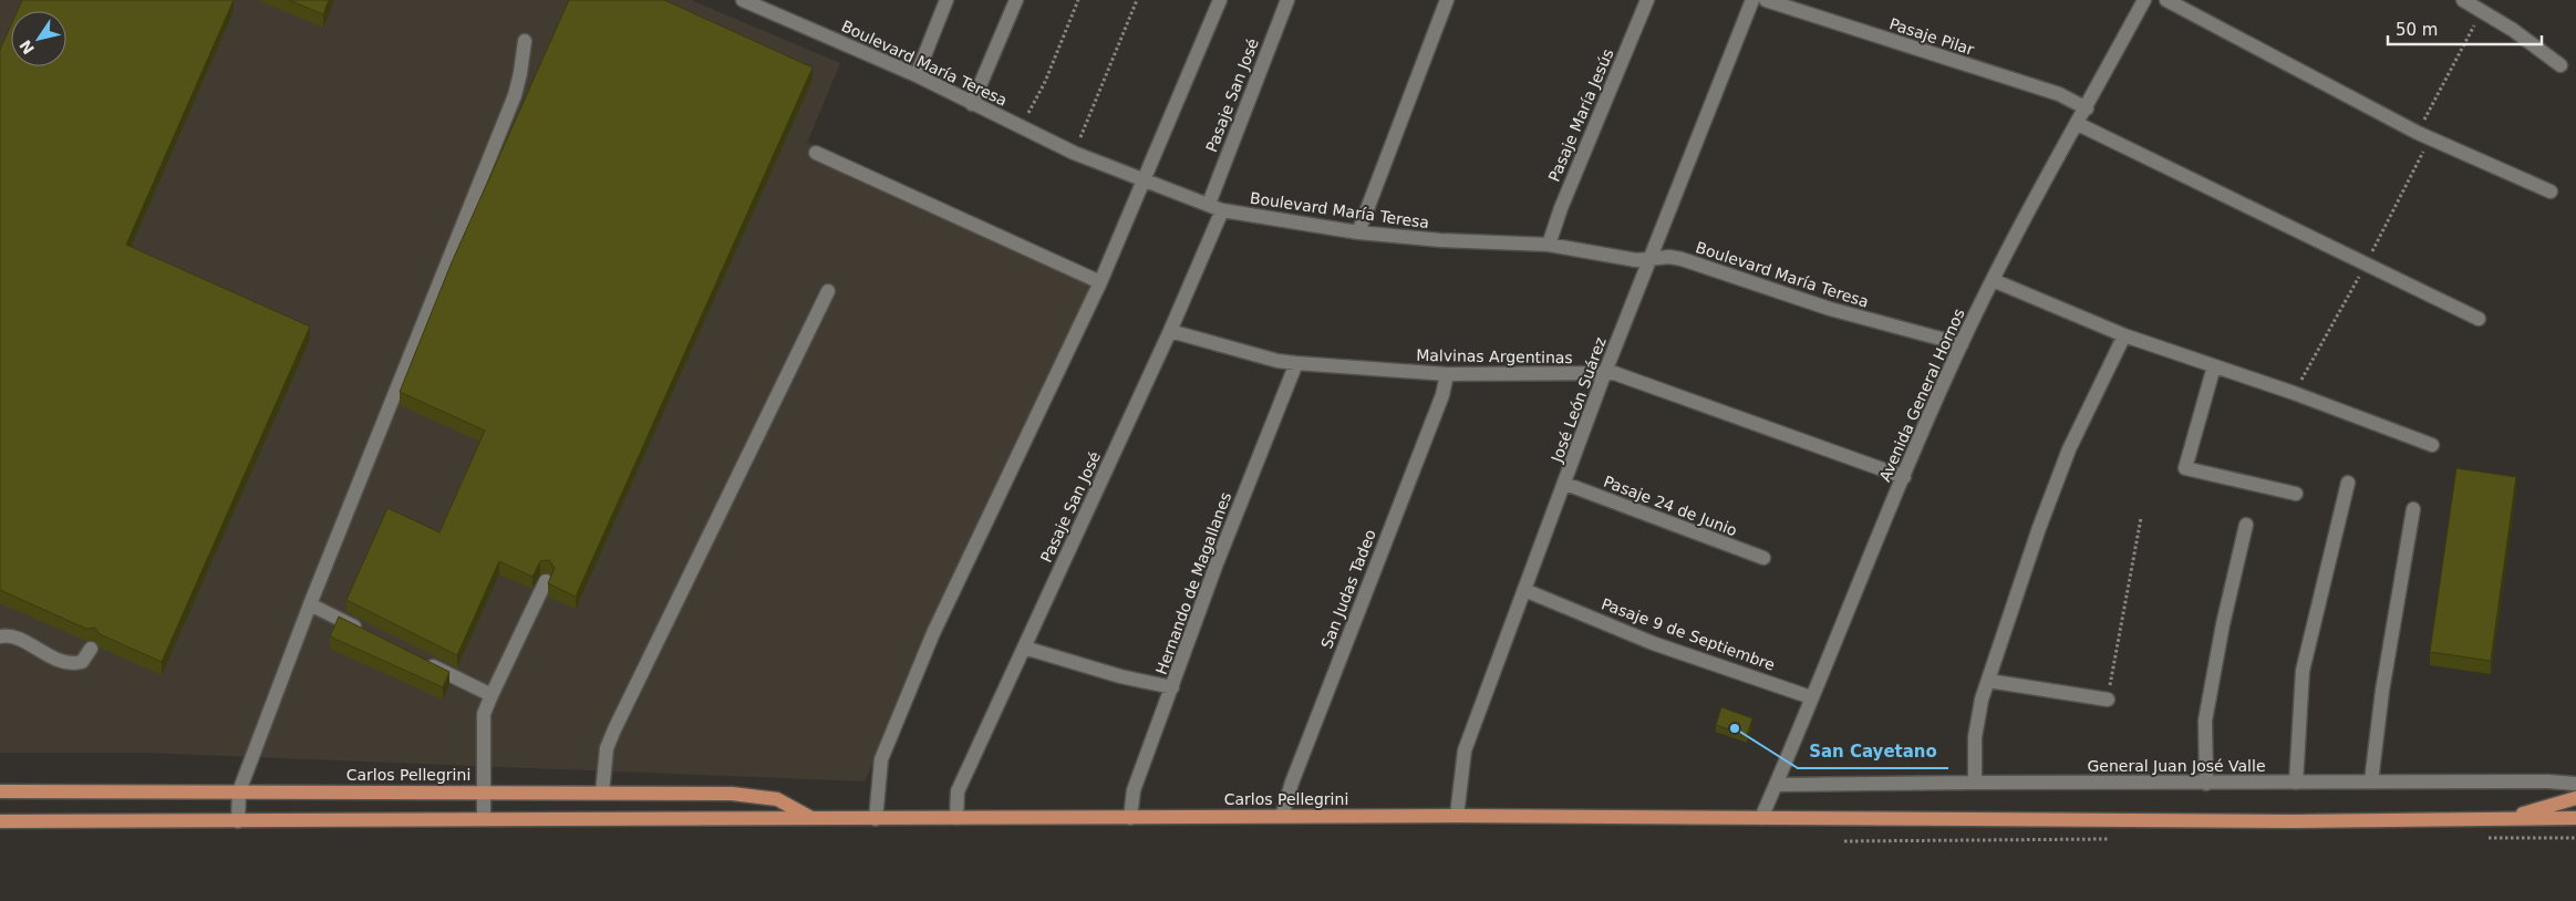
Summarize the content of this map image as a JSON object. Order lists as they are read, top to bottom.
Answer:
{
  "streets": {
    "main road": ["Carlos Pellegrini"],
    "street": [
      "Pasaje Pilar",
      "Boulevard María Teresa",
      "Pasaje San José",
      "Pasaje María Jesús",
      "Malvinas Argentinas",
      "Avenida General Hornos",
      "José León Suárez",
      "Pasaje 24 de Junio",
      "Hernando de Magallanes",
      "San Judas Tadeo",
      "Pasaje 9 de Septiembre",
      "General Juan José Valle"
    ]
  },
  "crossings": [
    ["Pasaje Pilar", "Avenida General Hornos"],
    ["Boulevard María Teresa", "Pasaje San José"],
    ["Boulevard María Teresa", "Pasaje María Jesús"],
    ["Boulevard María Teresa", "Avenida General Hornos"],
    ["Boulevard María Teresa", "José León Suárez"],
    ["Pasaje San José", "Malvinas Argentinas"],
    ["Pasaje San José", "Carlos Pellegrini"],
    ["Malvinas Argentinas", "Avenida General Hornos"],
    ["Malvinas Argentinas", "José León Suárez"],
    ["Malvinas Argentinas", "Hernando de Magallanes"],
    ["Malvinas Argentinas", "San Judas Tadeo"],
    ["Avenida General Hornos", "Pasaje 9 de Septiembre"],
    ["Avenida General Hornos", "General Juan José Valle"],
    ["Avenida General Hornos", "Carlos Pellegrini"],
    ["José León Suárez", "Pasaje 24 de Junio"],
    ["José León Suárez", "Pasaje 9 de Septiembre"],
    ["José León Suárez", "Carlos Pellegrini"],
    ["Hernando de Magallanes", "Carlos Pellegrini"],
    ["San Judas Tadeo", "Carlos Pellegrini"]
  ],
  "places": ["San Cayetano"],
  "scale_bar": "50 m",
  "north": "bottom left"
}
